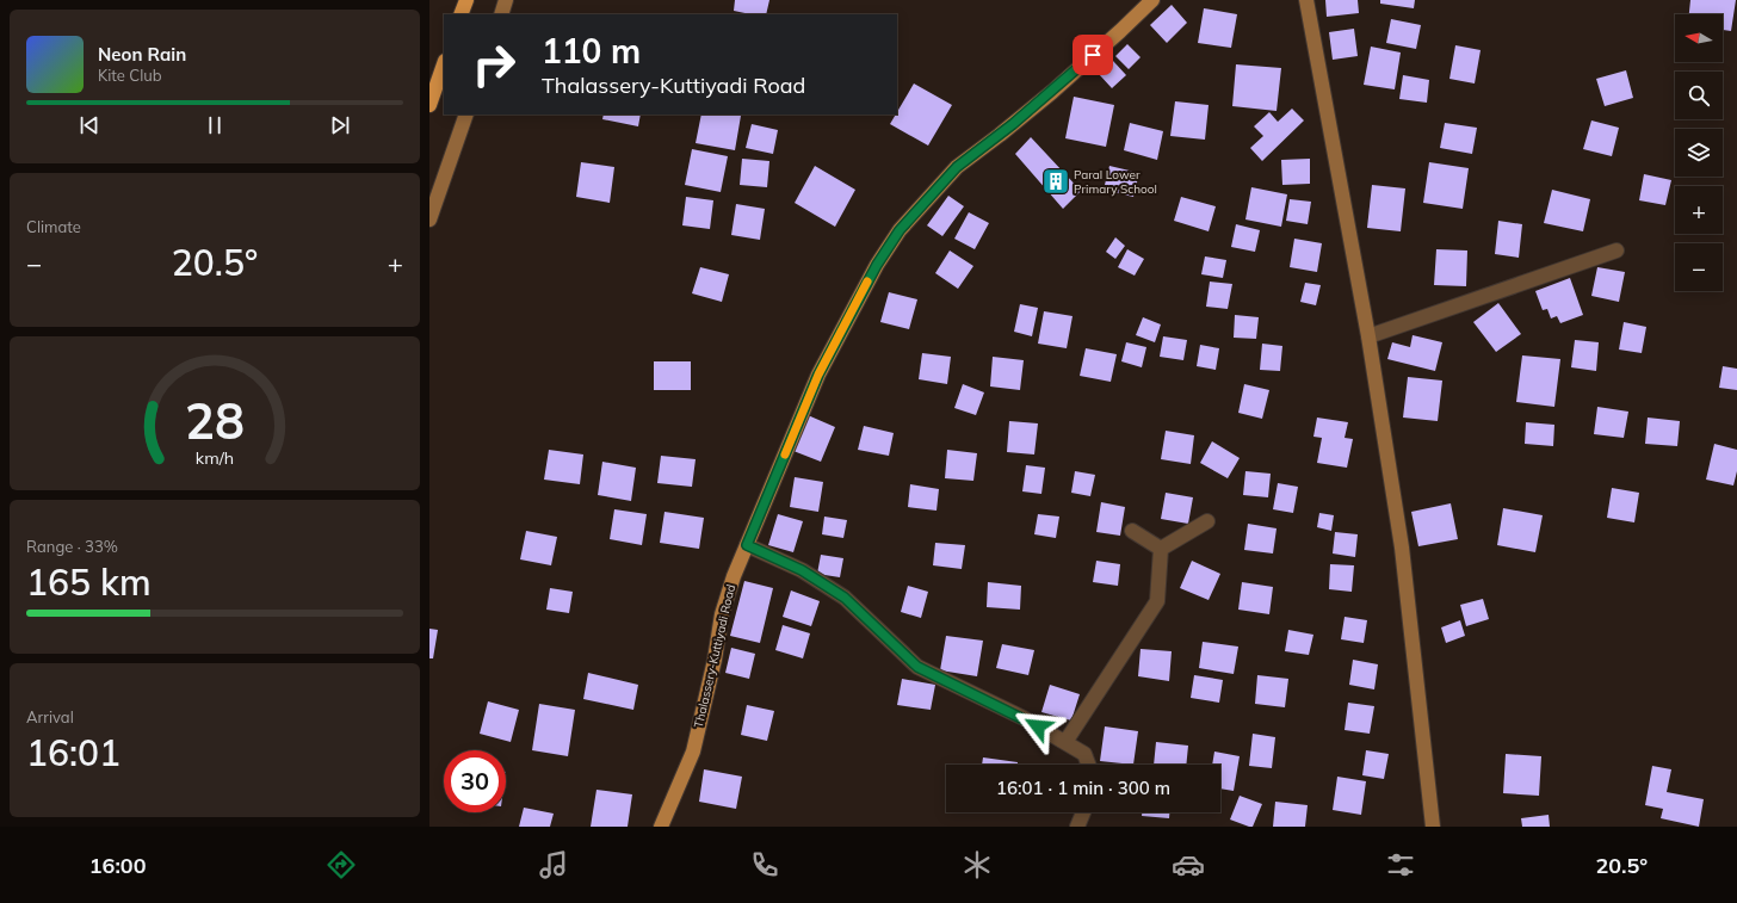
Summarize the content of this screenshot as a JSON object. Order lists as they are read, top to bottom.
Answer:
{
  "streets": {
    "main road": ["Thalassery-Kuttiyadi Road"]
  },
  "places": {
    "building": ["Paral Lower Primary School"]
  },
  "north": "left",
  "page": {
    "map_buttons": ["+", "−"],
    "turn": ["110 m", "Thalassery-Kuttiyadi Road"],
    "song": ["Neon Rain", "Kite Club"],
    "tile": [
      "Climate",
      ["Range · 33%", "165 km"],
      ["Arrival", "16:01"]
    ],
    "heat": ["−", "20.5°", "+"],
    "limit": "30",
    "trip": "16:01 · 1 min · 300 m",
    "tabs": ["16:00", "20.5°"],
    "gauge": ["28", "km/h"]
  }
}
